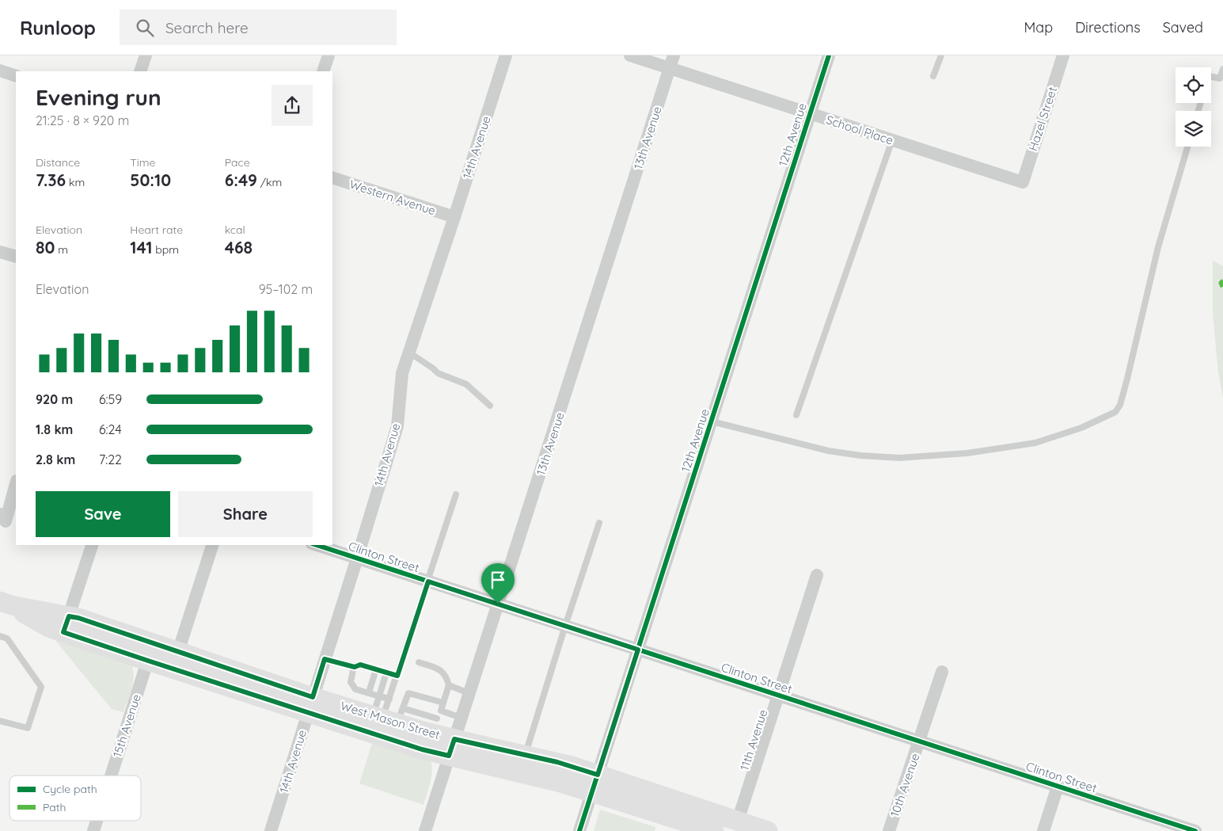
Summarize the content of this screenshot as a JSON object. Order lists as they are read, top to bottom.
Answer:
{
  "streets": {
    "main road": ["West Mason Street"],
    "street": [
      "Hazel Street",
      "School Place",
      "12th Avenue",
      "13th Avenue",
      "14th Avenue",
      "Western Avenue",
      "Clinton Street",
      "15th Avenue",
      "11th Avenue",
      "10th Avenue"
    ]
  },
  "crossings": [
    ["Hazel Street", "School Place"],
    ["School Place", "12th Avenue"],
    ["School Place", "13th Avenue"],
    ["12th Avenue", "Clinton Street"],
    ["12th Avenue", "West Mason Street"],
    ["13th Avenue", "Clinton Street"],
    ["13th Avenue", "West Mason Street"],
    ["14th Avenue", "Western Avenue"],
    ["14th Avenue", "Clinton Street"],
    ["14th Avenue", "West Mason Street"],
    ["Clinton Street", "11th Avenue"],
    ["Clinton Street", "10th Avenue"],
    ["West Mason Street", "15th Avenue"],
    ["West Mason Street", "11th Avenue"]
  ],
  "legend": ["Cycle path", "Path"],
  "page": {
    "header": "Runloop",
    "search": "Search here",
    "nav": ["Map", "Directions", "Saved"],
    "heading": ["Evening run", "21:25 · 8 × 920 m"],
    "stats": [
      ["Distance", "7.36 km"],
      ["Time", "50:10"],
      ["Pace", "6:49 /km"],
      ["Elevation", "80 m"],
      ["Heart rate", "141 bpm"],
      ["kcal", "468"]
    ],
    "chart": ["Elevation", "95–102 m"],
    "list": [
      {
        "name": "920 m",
        "note": "6:59"
      },
      {
        "name": "1.8 km",
        "note": "6:24"
      },
      {
        "name": "2.8 km",
        "note": "7:22"
      }
    ],
    "buttons": ["Save", "Share"]
  }
}
